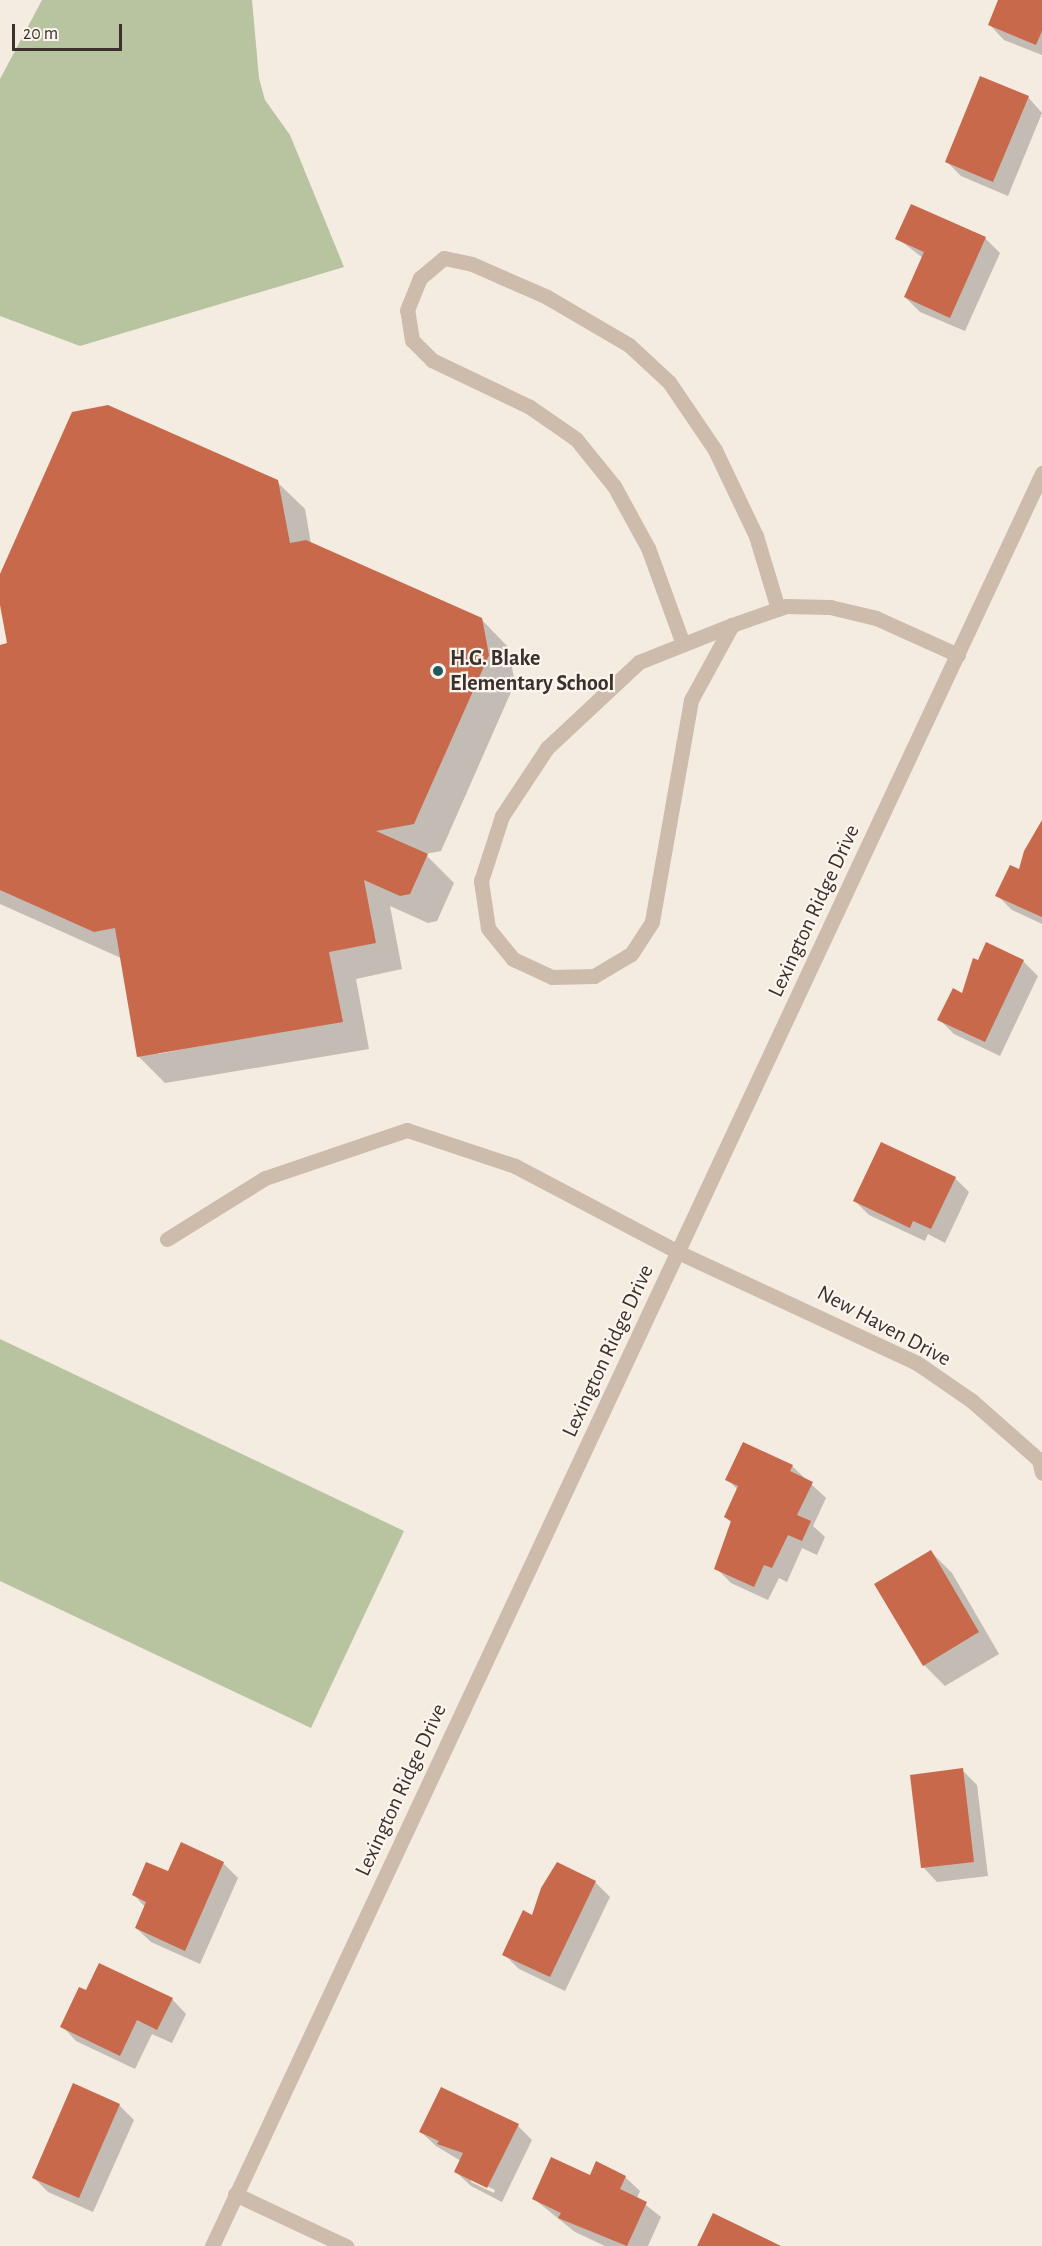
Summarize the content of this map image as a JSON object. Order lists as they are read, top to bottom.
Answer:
{
  "streets": {
    "street": ["Lexington Ridge Drive", "New Haven Drive"]
  },
  "crossings": [
    ["Lexington Ridge Drive", "New Haven Drive"]
  ],
  "places": ["H.G. Blake Elementary School"],
  "scale_bar": "20 m"
}
